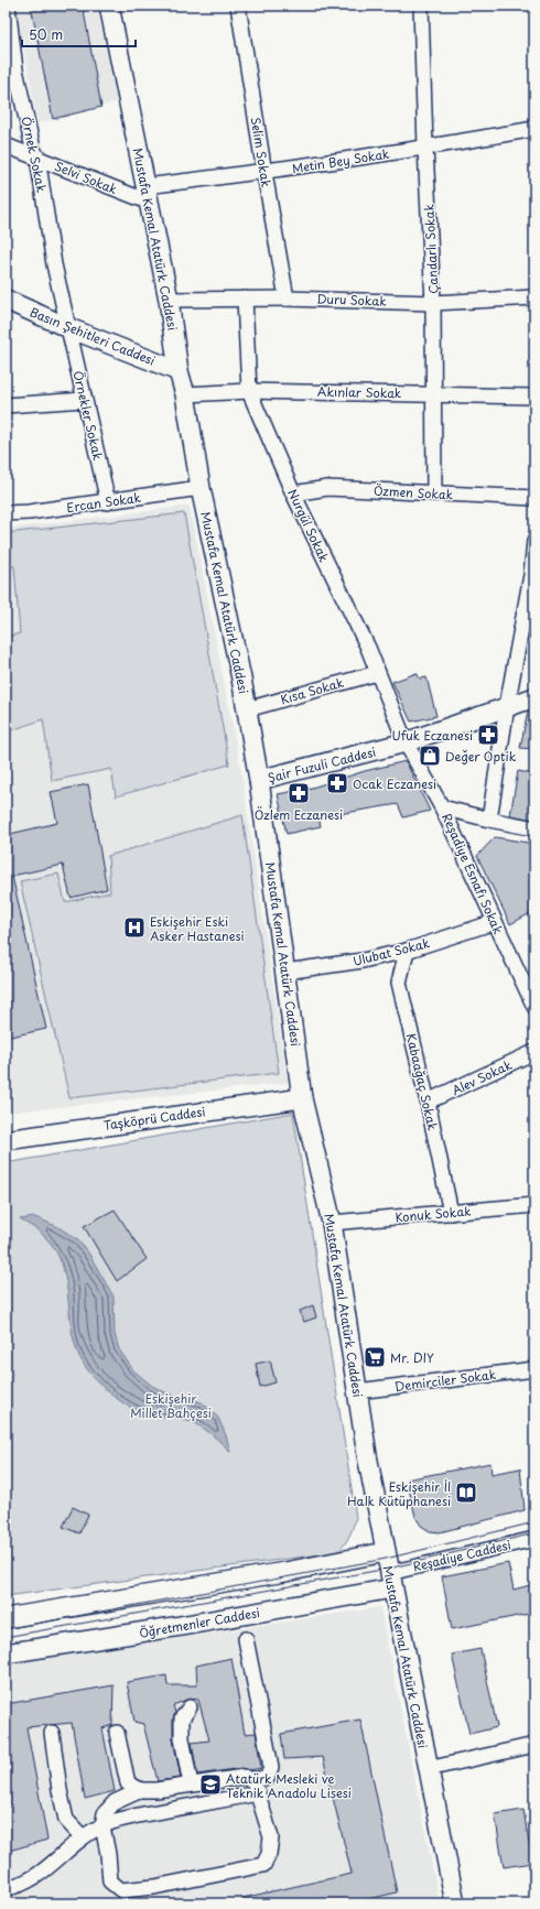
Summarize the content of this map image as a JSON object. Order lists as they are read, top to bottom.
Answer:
{
  "streets": {
    "main road": [
      "Mustafa Kemal Atatürk Caddesi",
      "Basın Şehitleri Caddesi",
      "Şair Fuzuli Caddesi",
      "Taşköprü Caddesi",
      "Öğretmenler Caddesi"
    ],
    "street": [
      "Selim Sokak",
      "Örnek Sokak",
      "Metin Bey Sokak",
      "Selvi Sokak",
      "Çandarlı Sokak",
      "Duru Sokak",
      "Akınlar Sokak",
      "Örnekler Sokak",
      "Özmen Sokak",
      "Ercan Sokak",
      "Nurgül Sokak",
      "Kısa Sokak",
      "Reşadiye Esnafı Sokak",
      "Ulubat Sokak",
      "Alev Sokak",
      "Kabaağaç Sokak",
      "Konuk Sokak",
      "Demirciler Sokak",
      "Reşadiye Caddesi"
    ]
  },
  "crossings": [
    ["Selim Sokak", "Metin Bey Sokak"],
    ["Selim Sokak", "Duru Sokak"],
    ["Örnek Sokak", "Selvi Sokak"],
    ["Örnek Sokak", "Basın Şehitleri Caddesi"],
    ["Örnek Sokak", "Örnekler Sokak"],
    ["Metin Bey Sokak", "Selvi Sokak"],
    ["Metin Bey Sokak", "Mustafa Kemal Atatürk Caddesi"],
    ["Metin Bey Sokak", "Çandarlı Sokak"],
    ["Selvi Sokak", "Mustafa Kemal Atatürk Caddesi"],
    ["Mustafa Kemal Atatürk Caddesi", "Duru Sokak"],
    ["Mustafa Kemal Atatürk Caddesi", "Basın Şehitleri Caddesi"],
    ["Mustafa Kemal Atatürk Caddesi", "Akınlar Sokak"],
    ["Mustafa Kemal Atatürk Caddesi", "Ercan Sokak"],
    ["Mustafa Kemal Atatürk Caddesi", "Kısa Sokak"],
    ["Mustafa Kemal Atatürk Caddesi", "Şair Fuzuli Caddesi"],
    ["Mustafa Kemal Atatürk Caddesi", "Ulubat Sokak"],
    ["Mustafa Kemal Atatürk Caddesi", "Taşköprü Caddesi"],
    ["Mustafa Kemal Atatürk Caddesi", "Konuk Sokak"],
    ["Mustafa Kemal Atatürk Caddesi", "Demirciler Sokak"],
    ["Mustafa Kemal Atatürk Caddesi", "Reşadiye Caddesi"],
    ["Mustafa Kemal Atatürk Caddesi", "Öğretmenler Caddesi"],
    ["Çandarlı Sokak", "Duru Sokak"],
    ["Çandarlı Sokak", "Akınlar Sokak"],
    ["Çandarlı Sokak", "Özmen Sokak"],
    ["Duru Sokak", "Nurgül Sokak"],
    ["Basın Şehitleri Caddesi", "Örnekler Sokak"],
    ["Akınlar Sokak", "Nurgül Sokak"],
    ["Örnekler Sokak", "Ercan Sokak"],
    ["Özmen Sokak", "Nurgül Sokak"],
    ["Nurgül Sokak", "Kısa Sokak"],
    ["Nurgül Sokak", "Şair Fuzuli Caddesi"],
    ["Nurgül Sokak", "Reşadiye Esnafı Sokak"],
    ["Şair Fuzuli Caddesi", "Reşadiye Esnafı Sokak"],
    ["Reşadiye Esnafı Sokak", "Ulubat Sokak"],
    ["Ulubat Sokak", "Kabaağaç Sokak"],
    ["Alev Sokak", "Kabaağaç Sokak"],
    ["Kabaağaç Sokak", "Konuk Sokak"],
    ["Reşadiye Caddesi", "Öğretmenler Caddesi"]
  ],
  "parks": ["Eskişehir Millet Bahçesi"],
  "places": {
    "pharmacy": ["Ufuk Eczanesi", "Ocak Eczanesi", "Özlem Eczanesi"],
    "shop": ["Değer Optik"],
    "hospital": ["Eskişehir Eski Asker Hastanesi"],
    "supermarket": ["Mr. DIY"],
    "library": ["Eskişehir İl Halk Kütüphanesi"],
    "school or university": ["Atatürk Mesleki ve Teknik Anadolu Lisesi"]
  },
  "scale_bar": "50 m"
}
